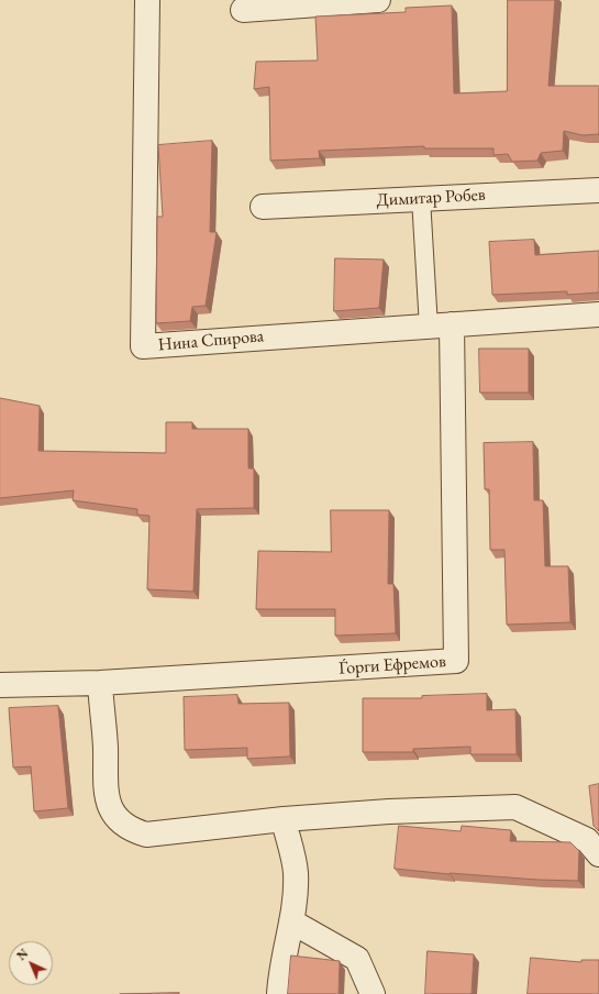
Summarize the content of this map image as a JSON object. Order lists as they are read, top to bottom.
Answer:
{
  "streets": {
    "street": ["Димитар Робев", "Нина Спирова", "Ѓорги Ефремов"]
  },
  "crossings": [
    ["Нина Спирова", "Ѓорги Ефремов"]
  ],
  "north": "top left"
}
